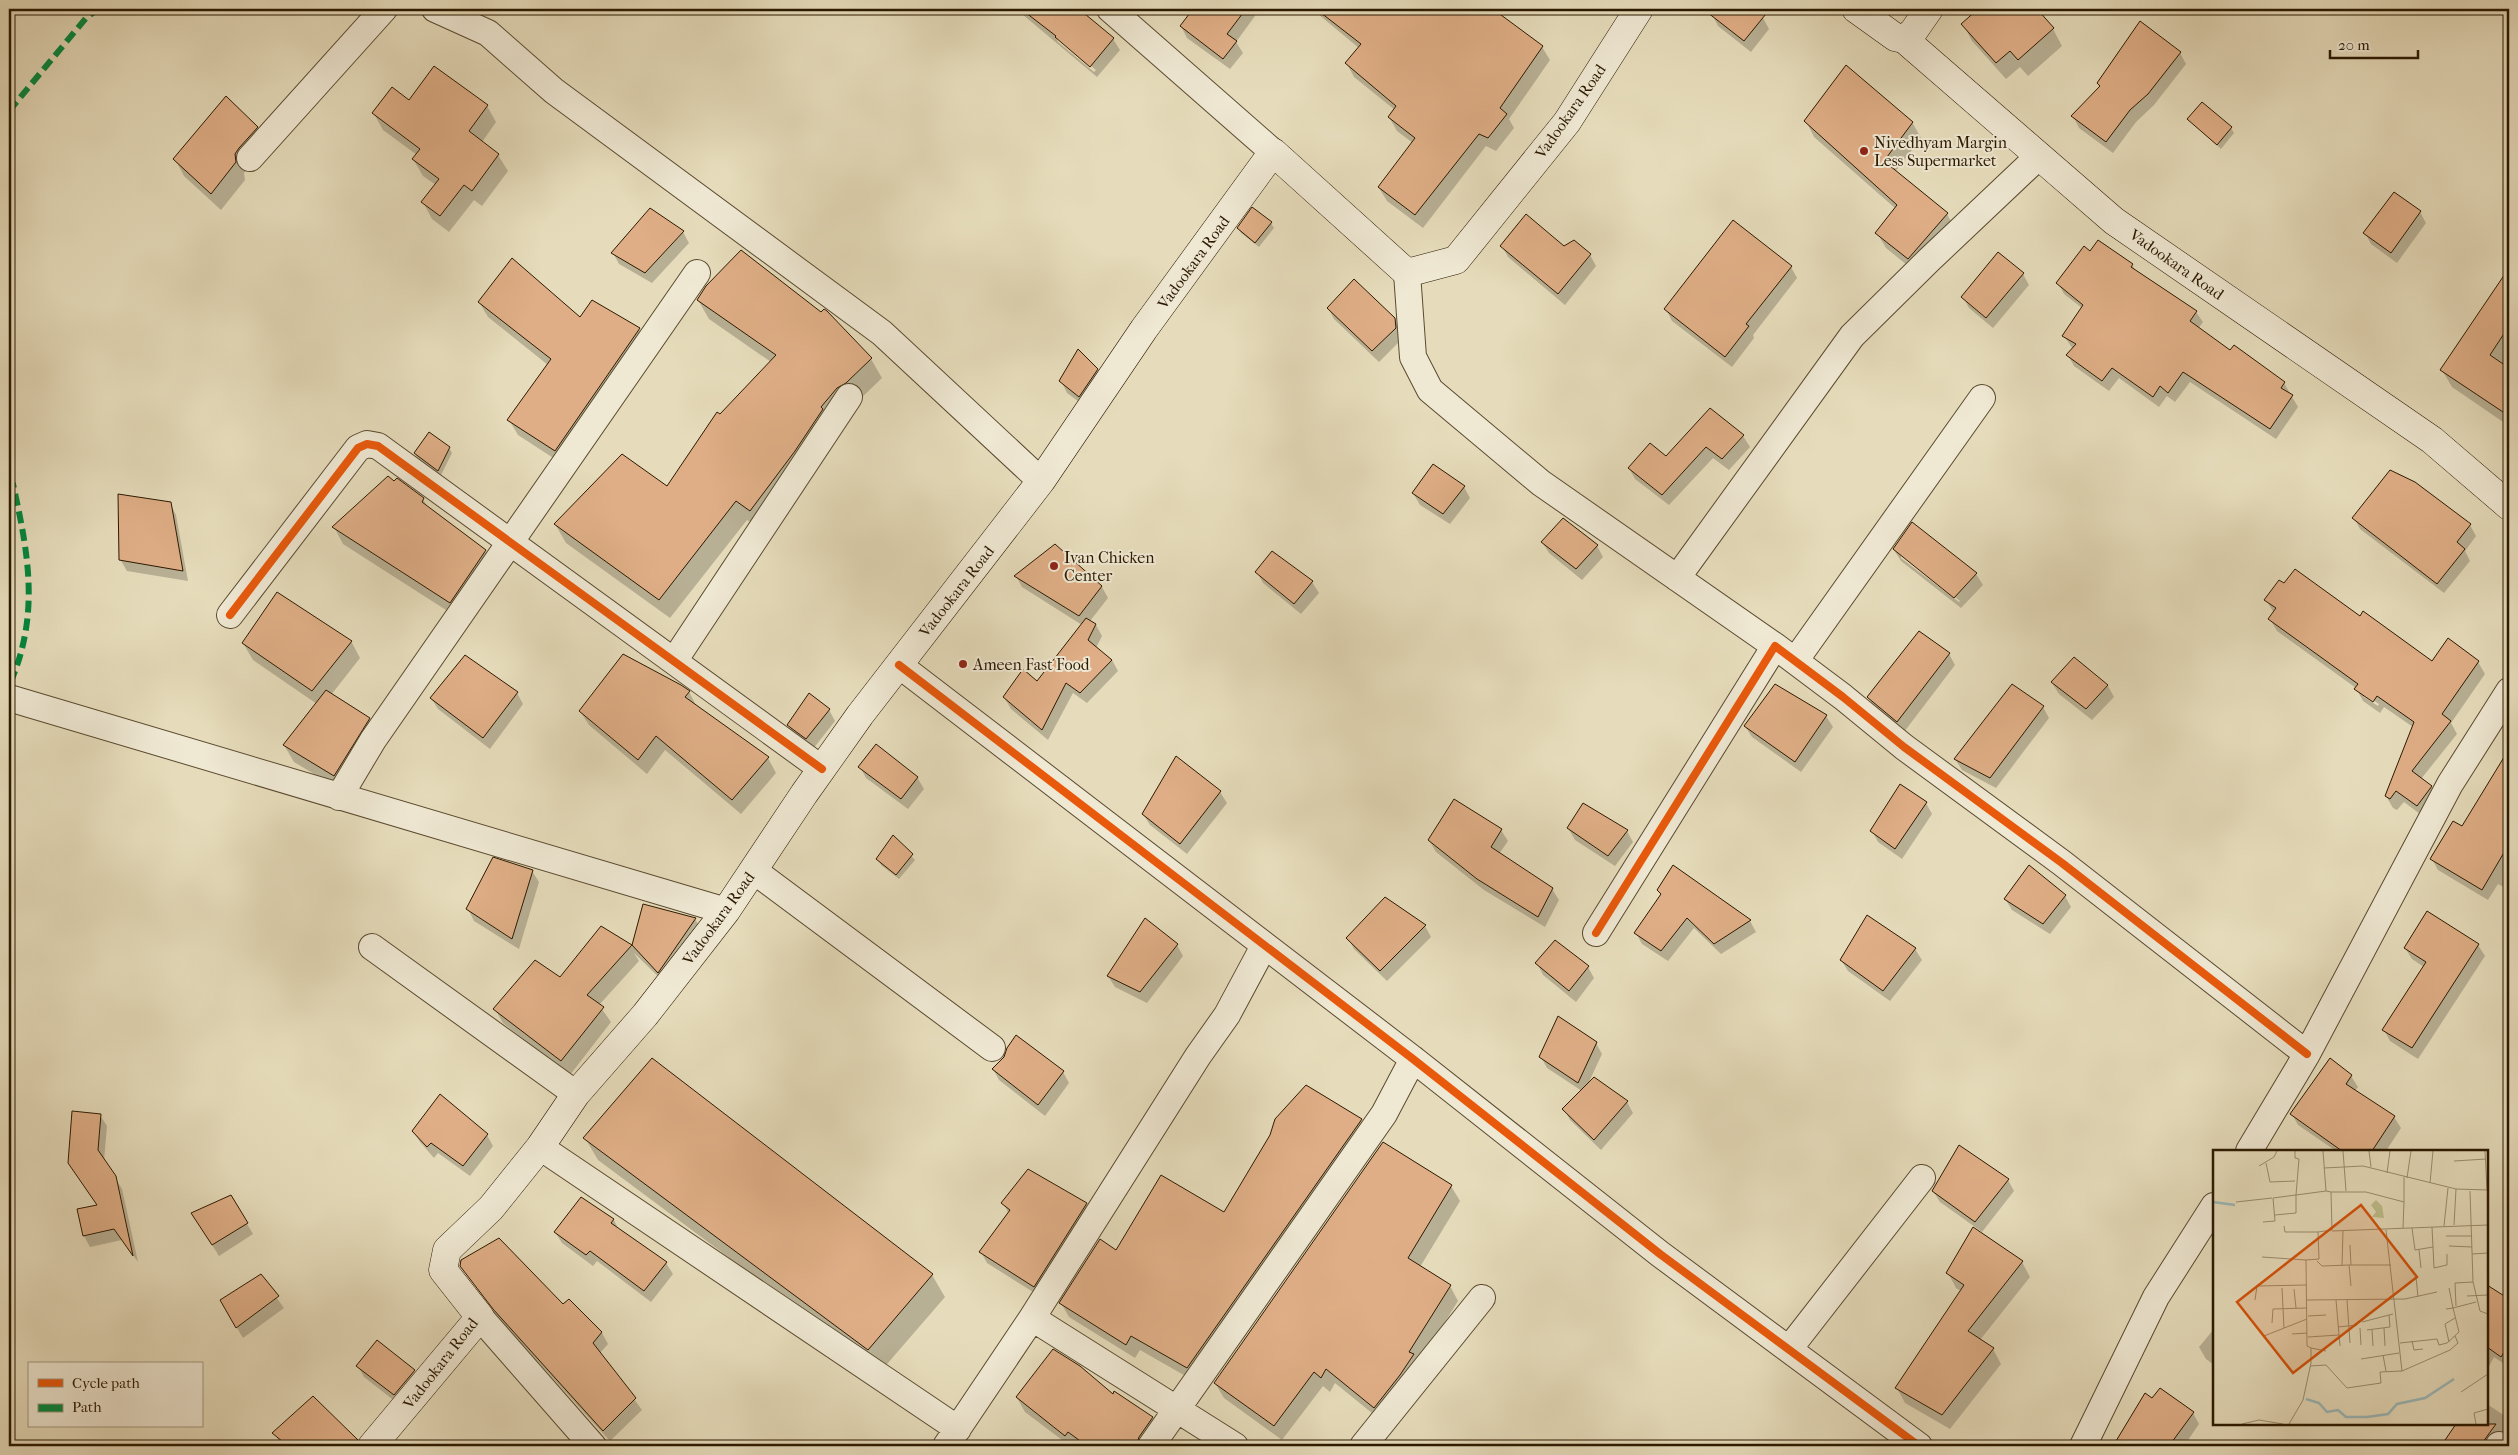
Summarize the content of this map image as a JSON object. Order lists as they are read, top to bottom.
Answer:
{
  "streets": {
    "main road": ["Vadookara Road"]
  },
  "places": ["Nivedhyam Margin Less Supermarket", "Ivan Chicken Center", "Ameen Fast Food"],
  "legend": ["Cycle path", "Path"],
  "scale_bar": "20 m"
}
